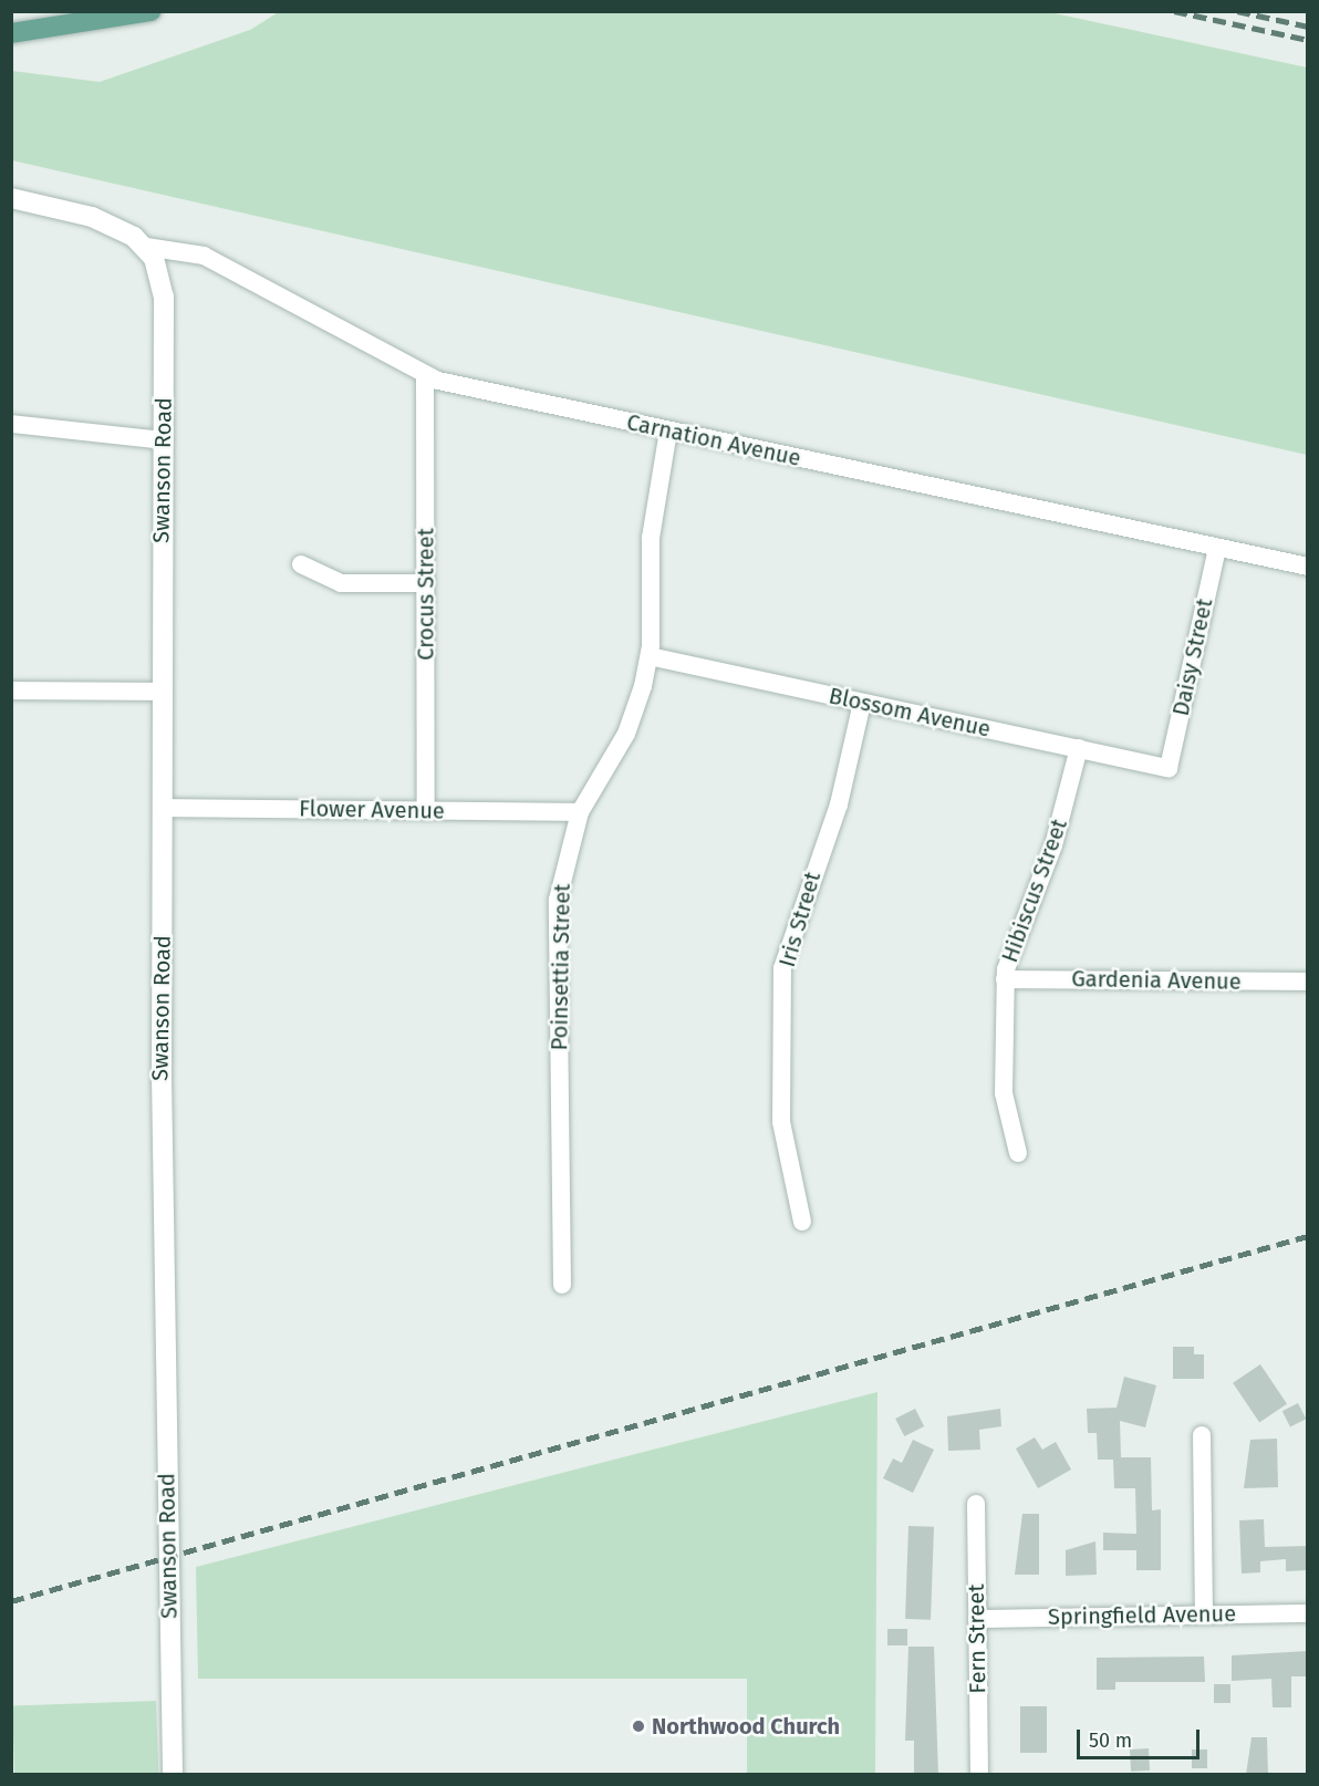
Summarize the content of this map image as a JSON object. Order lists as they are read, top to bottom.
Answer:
{
  "streets": {
    "street": [
      "Carnation Avenue",
      "Swanson Road",
      "Crocus Street",
      "Daisy Street",
      "Blossom Avenue",
      "Flower Avenue",
      "Hibiscus Street",
      "Iris Street",
      "Poinsettia Street",
      "Gardenia Avenue",
      "Springfield Avenue",
      "Fern Street"
    ]
  },
  "crossings": [
    ["Carnation Avenue", "Swanson Road"],
    ["Carnation Avenue", "Crocus Street"],
    ["Carnation Avenue", "Daisy Street"],
    ["Carnation Avenue", "Poinsettia Street"],
    ["Swanson Road", "Flower Avenue"],
    ["Crocus Street", "Flower Avenue"],
    ["Daisy Street", "Blossom Avenue"],
    ["Blossom Avenue", "Hibiscus Street"],
    ["Blossom Avenue", "Iris Street"],
    ["Blossom Avenue", "Poinsettia Street"],
    ["Flower Avenue", "Poinsettia Street"],
    ["Hibiscus Street", "Gardenia Avenue"],
    ["Springfield Avenue", "Fern Street"]
  ],
  "places": ["Northwood Church"],
  "scale_bar": "50 m"
}
